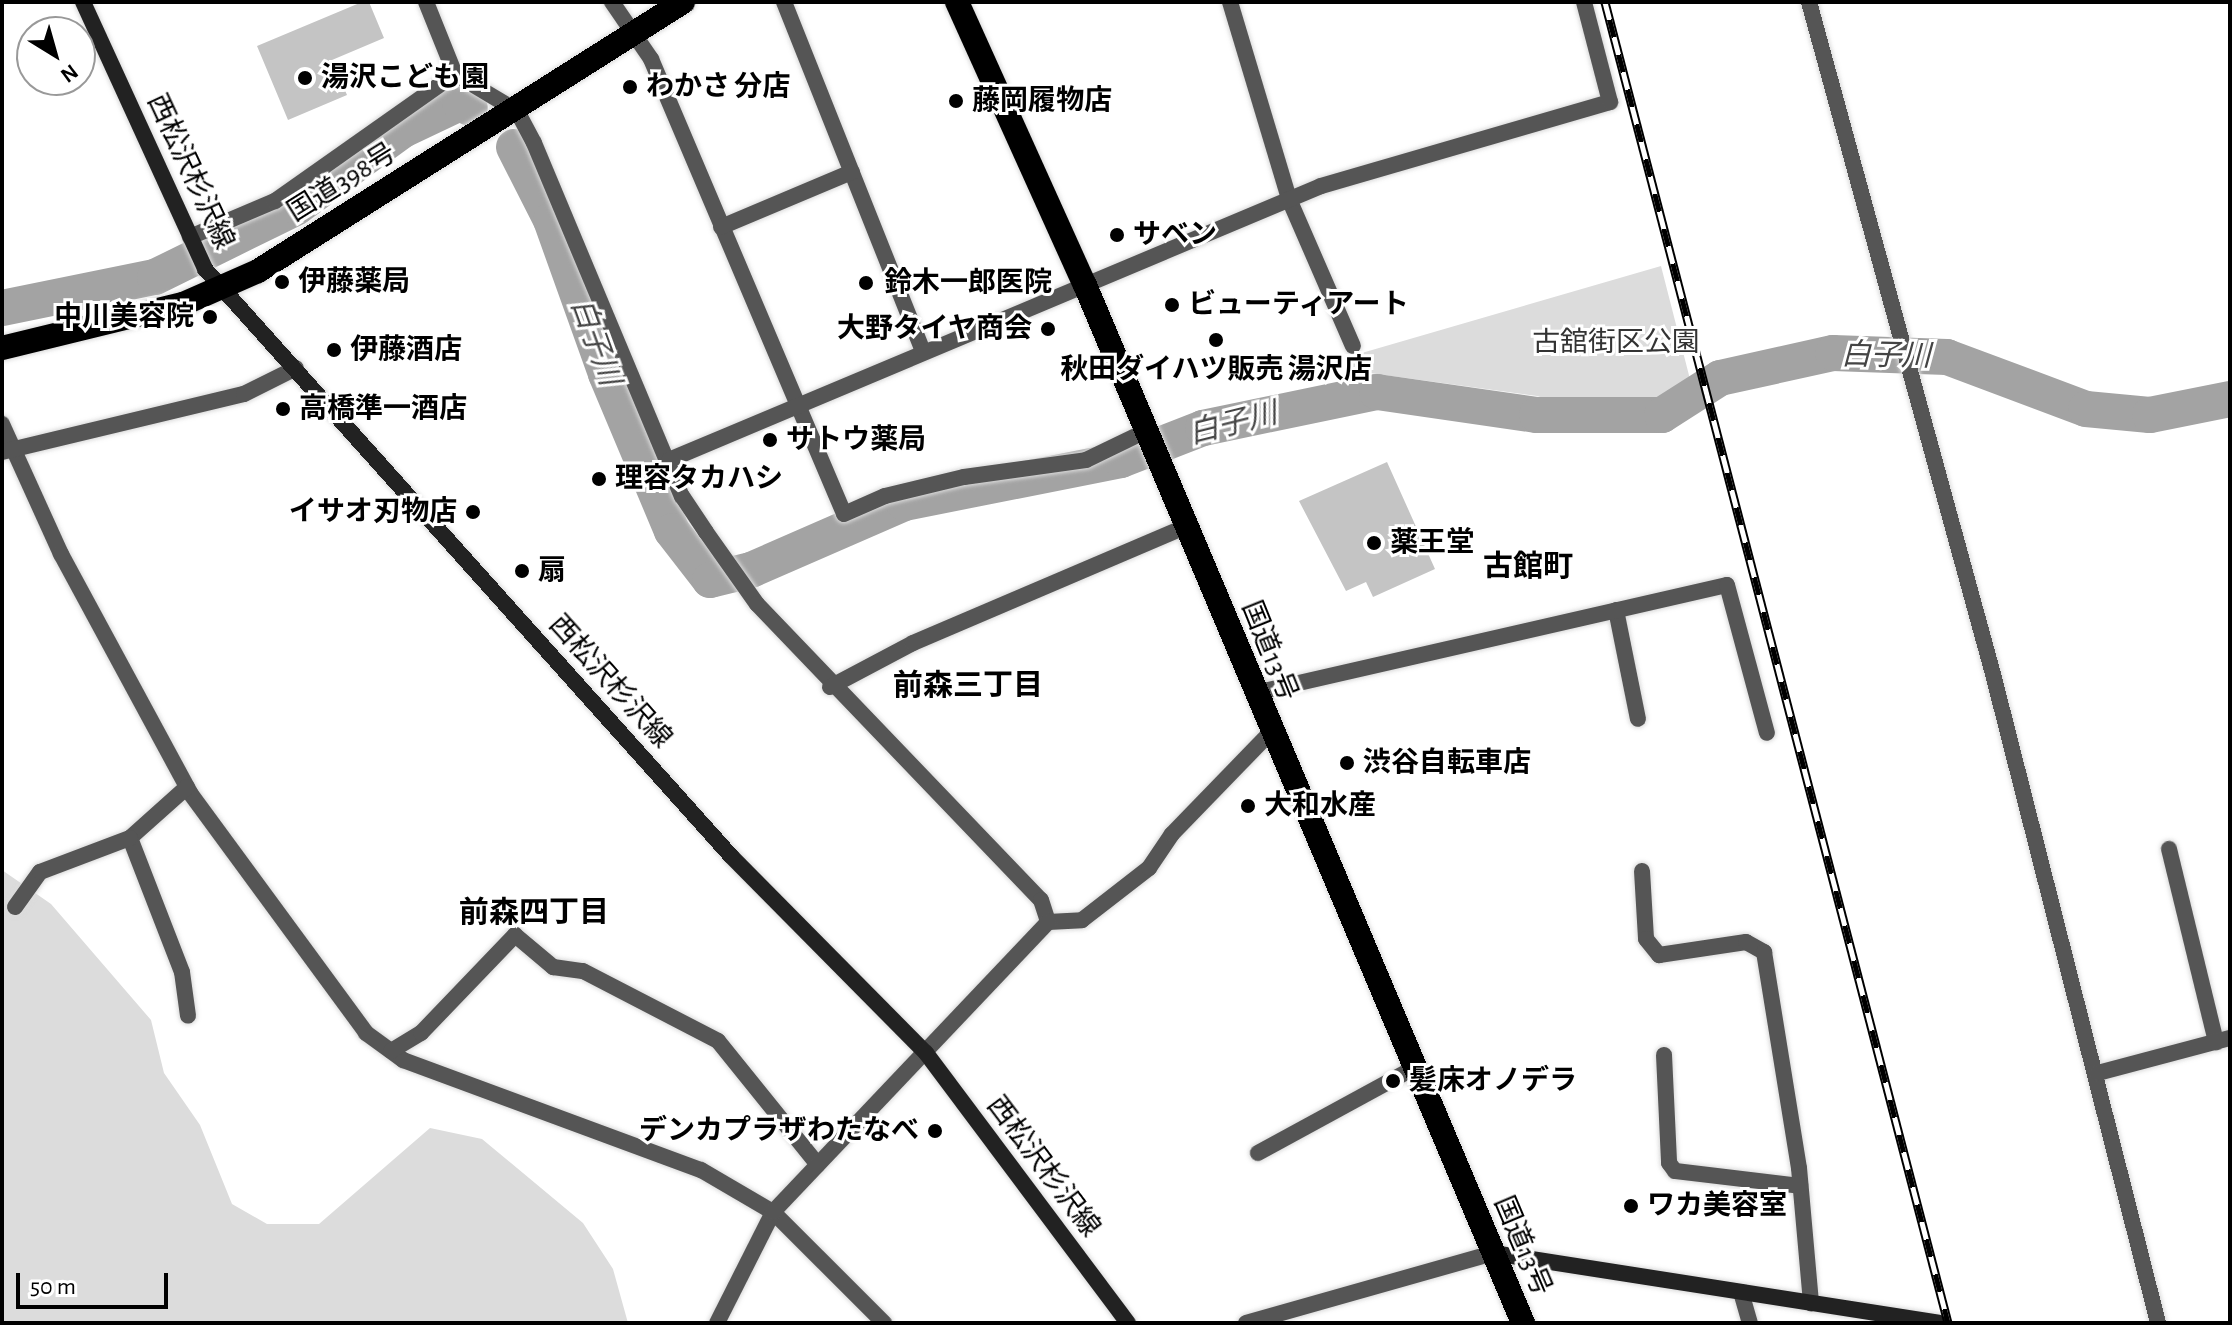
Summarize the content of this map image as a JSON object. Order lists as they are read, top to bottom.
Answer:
{
  "streets": {
    "highway": ["国道398号", "国道13号"],
    "main road": ["西松沢杉沢線"]
  },
  "crossings": [
    ["西松沢杉沢線", "国道398号"]
  ],
  "districts": ["古館町", "前森三丁目", "前森四丁目"],
  "water": ["白子川"],
  "parks": ["古舘街区公園"],
  "places": [
    "湯沢こども園",
    "わかさ 分店",
    "藤岡履物店",
    "サベン",
    "伊藤薬局",
    "鈴木一郎医院",
    "ビューティアート",
    "中川美容院",
    "大野タイヤ商会",
    "秋田ダイハツ販売 湯沢店",
    "伊藤酒店",
    "高橋準一酒店",
    "サトウ薬局",
    "理容タカハシ",
    "イサオ刃物店",
    "薬王堂",
    "扇",
    "渋谷自転車店",
    "大和水産",
    "髪床オノデラ",
    "デンカプラザわたなべ",
    "ワカ美容室"
  ],
  "scale_bar": "50 m",
  "north": "bottom right"
}
